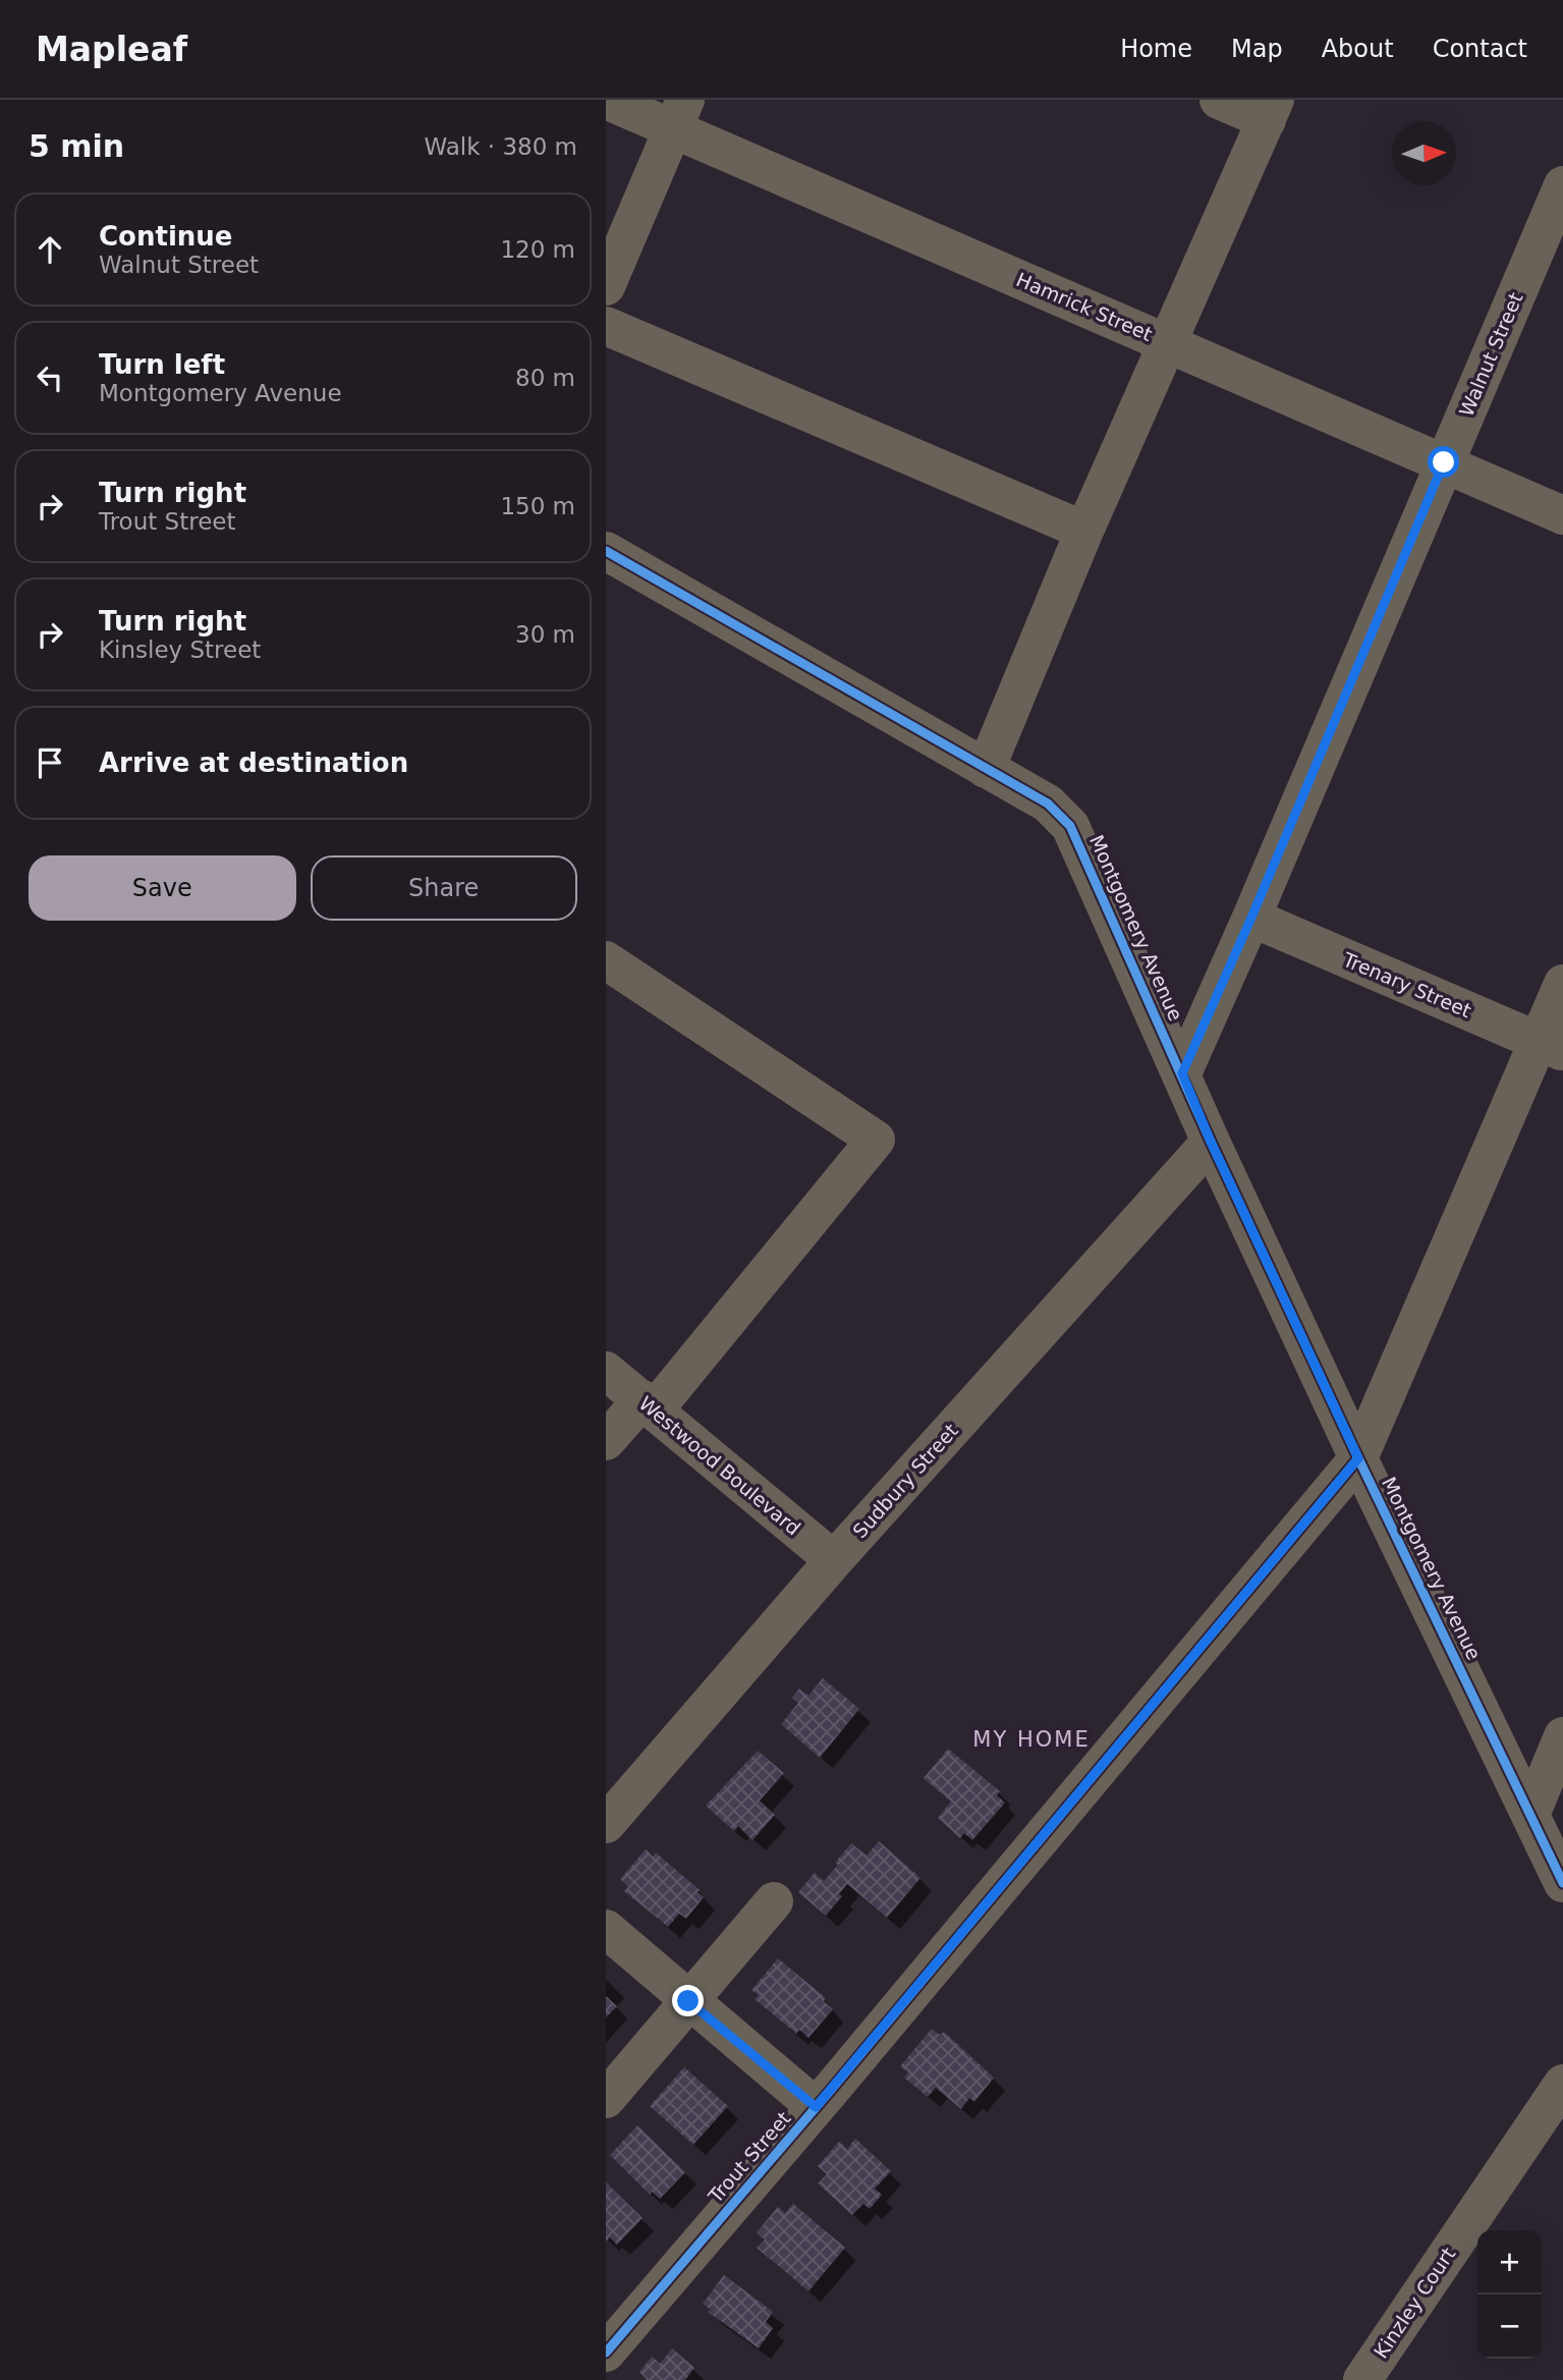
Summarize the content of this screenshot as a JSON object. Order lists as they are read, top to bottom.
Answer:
{
  "streets": {
    "street": [
      "Hamrick Street",
      "Walnut Street",
      "Montgomery Avenue",
      "Trenary Street",
      "Westwood Boulevard",
      "Sudbury Street",
      "Trout Street",
      "Kinzley Court"
    ]
  },
  "crossings": [
    ["Hamrick Street", "Walnut Street"],
    ["Walnut Street", "Montgomery Avenue"],
    ["Walnut Street", "Trenary Street"],
    ["Montgomery Avenue", "Sudbury Street"],
    ["Montgomery Avenue", "Trout Street"],
    ["Trenary Street", "Trout Street"],
    ["Westwood Boulevard", "Sudbury Street"]
  ],
  "districts": ["MY HOME"],
  "north": "right",
  "page": {
    "header": "Mapleaf",
    "nav": [
      "Home",
      "Map",
      "About",
      "Contact"
    ],
    "heading": ["5 min", "Walk · 380 m"],
    "list": [
      ["Continue", "Walnut Street", "120 m"],
      ["Turn left", "Montgomery Avenue", "80 m"],
      ["Turn right", "Trout Street", "150 m"],
      ["Turn right", "Kinsley Street", "30 m"],
      "Arrive at destination"
    ],
    "buttons": ["Save", "Share"],
    "map_buttons": ["+", "−"]
  }
}
